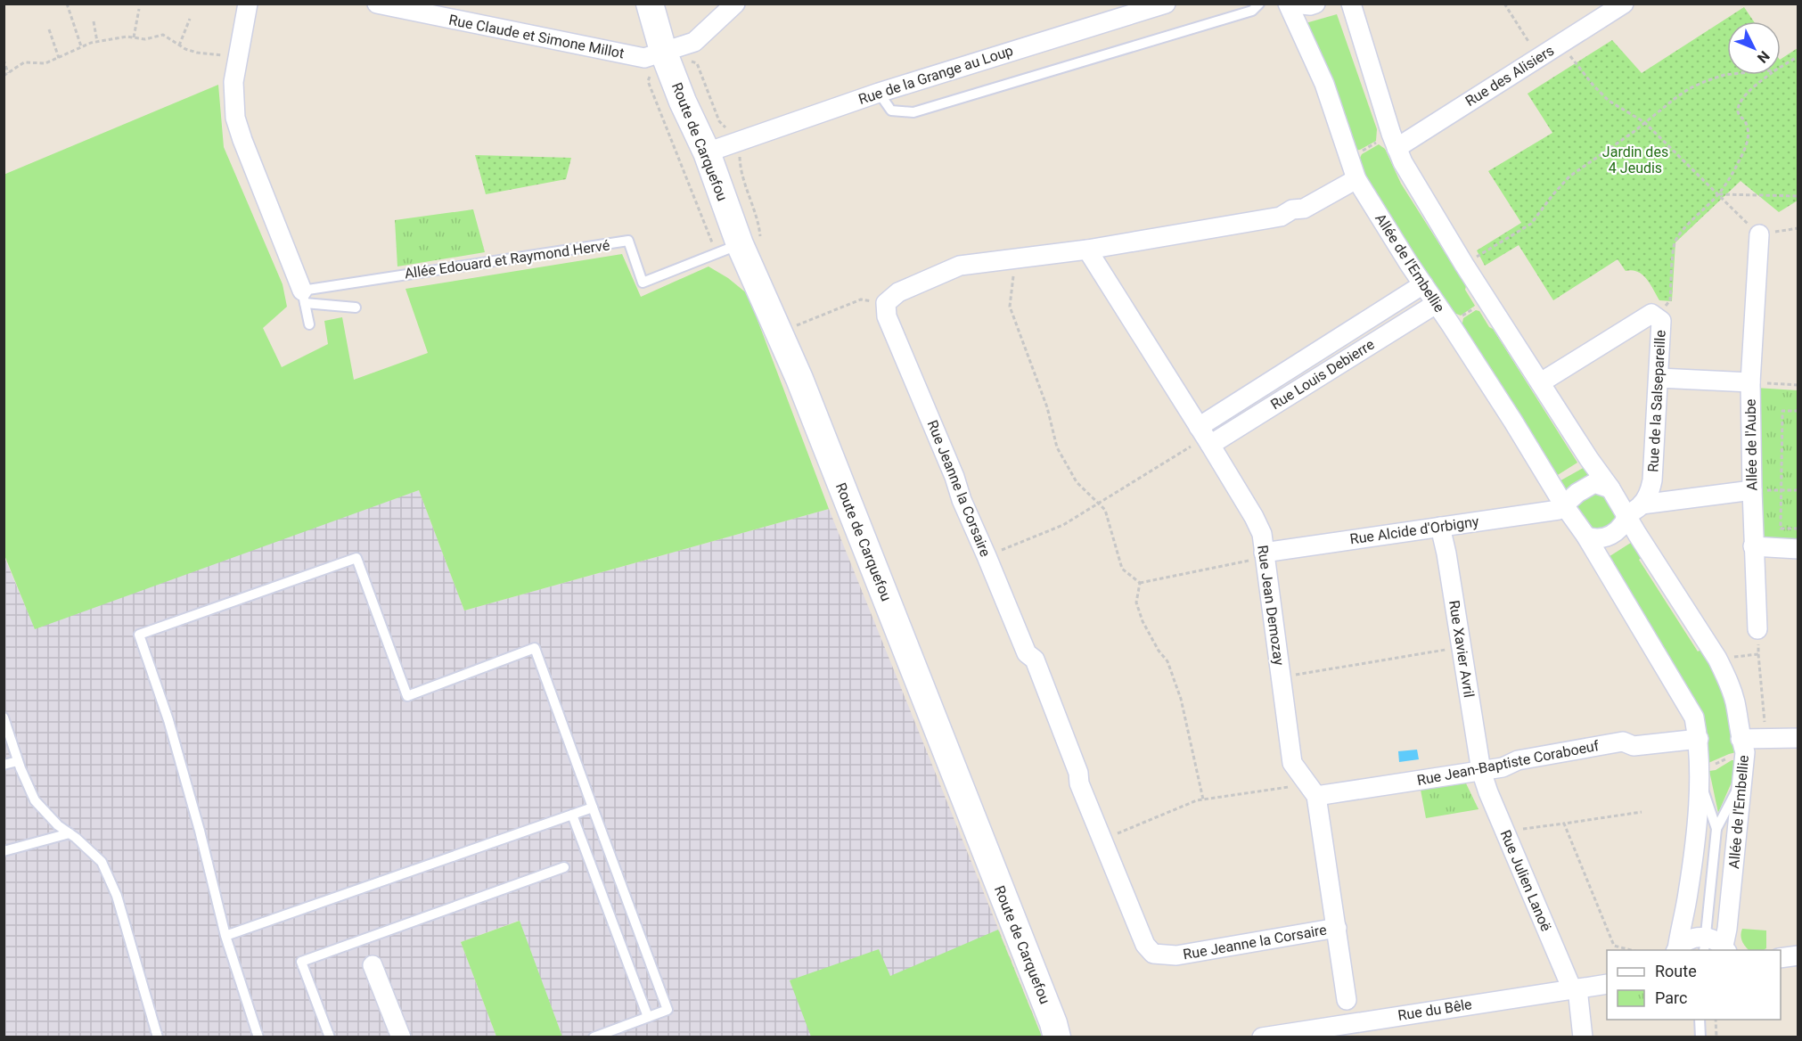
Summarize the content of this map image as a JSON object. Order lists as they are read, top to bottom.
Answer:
{
  "streets": {
    "main road": ["Route de Carquefou"],
    "street": [
      "Rue Claude et Simone Millot",
      "Rue de la Grange au Loup",
      "Rue des Alisiers",
      "Allée de l'Embellie",
      "Rue Louis Debierre",
      "Rue de la Salsepareille",
      "Allée de l'Aube",
      "Rue Jeanne la Corsaire",
      "Rue Alcide d'Orbigny",
      "Rue Jean Demozay",
      "Rue Xavier Avril",
      "Rue Jean-Baptiste Coraboeuf",
      "Rue Julien Lanoë",
      "Rue du Bêle"
    ],
    "lane": ["Allée Edouard et Raymond Hervé"]
  },
  "crossings": [
    ["Rue Claude et Simone Millot", "Route de Carquefou"],
    ["Rue de la Grange au Loup", "Route de Carquefou"],
    ["Rue des Alisiers", "Allée de l'Embellie"],
    ["Route de Carquefou", "Allée Edouard et Raymond Hervé"],
    ["Allée de l'Embellie", "Rue Louis Debierre"],
    ["Allée de l'Embellie", "Rue de la Salsepareille"],
    ["Allée de l'Embellie", "Rue Alcide d'Orbigny"],
    ["Allée de l'Embellie", "Rue Jean-Baptiste Coraboeuf"],
    ["Rue Louis Debierre", "Rue Jean Demozay"],
    ["Rue de la Salsepareille", "Rue Alcide d'Orbigny"],
    ["Rue Jeanne la Corsaire", "Rue Jean Demozay"],
    ["Rue Alcide d'Orbigny", "Rue Jean Demozay"],
    ["Rue Alcide d'Orbigny", "Rue Xavier Avril"],
    ["Rue Jean Demozay", "Rue Jean-Baptiste Coraboeuf"],
    ["Rue Xavier Avril", "Rue Jean-Baptiste Coraboeuf"],
    ["Rue Xavier Avril", "Rue Julien Lanoë"],
    ["Rue Jean-Baptiste Coraboeuf", "Rue Julien Lanoë"],
    ["Rue Julien Lanoë", "Rue du Bêle"]
  ],
  "parks": ["Jardin des 4 Jeudis"],
  "legend": ["Route", "Parc"],
  "north": "bottom right"
}
